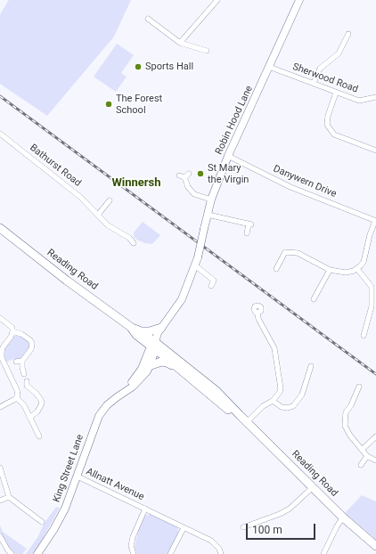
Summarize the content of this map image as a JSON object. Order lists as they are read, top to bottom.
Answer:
{
  "streets": {
    "main road": ["Robin Hood Lane", "Reading Road", "King Street Lane"],
    "street": [
      "Sherwood Road",
      "Bathurst Road",
      "Danywern Drive",
      "Allnatt Avenue"
    ]
  },
  "crossings": [
    ["Sherwood Road", "Robin Hood Lane"],
    ["Robin Hood Lane", "Danywern Drive"],
    ["Robin Hood Lane", "Reading Road"],
    ["Robin Hood Lane", "King Street Lane"],
    ["Reading Road", "King Street Lane"],
    ["King Street Lane", "Allnatt Avenue"]
  ],
  "districts": ["Winnersh"],
  "places": ["Sports Hall", "The Forest School", "St Mary the Virgin"],
  "scale_bar": "100 m"
}
